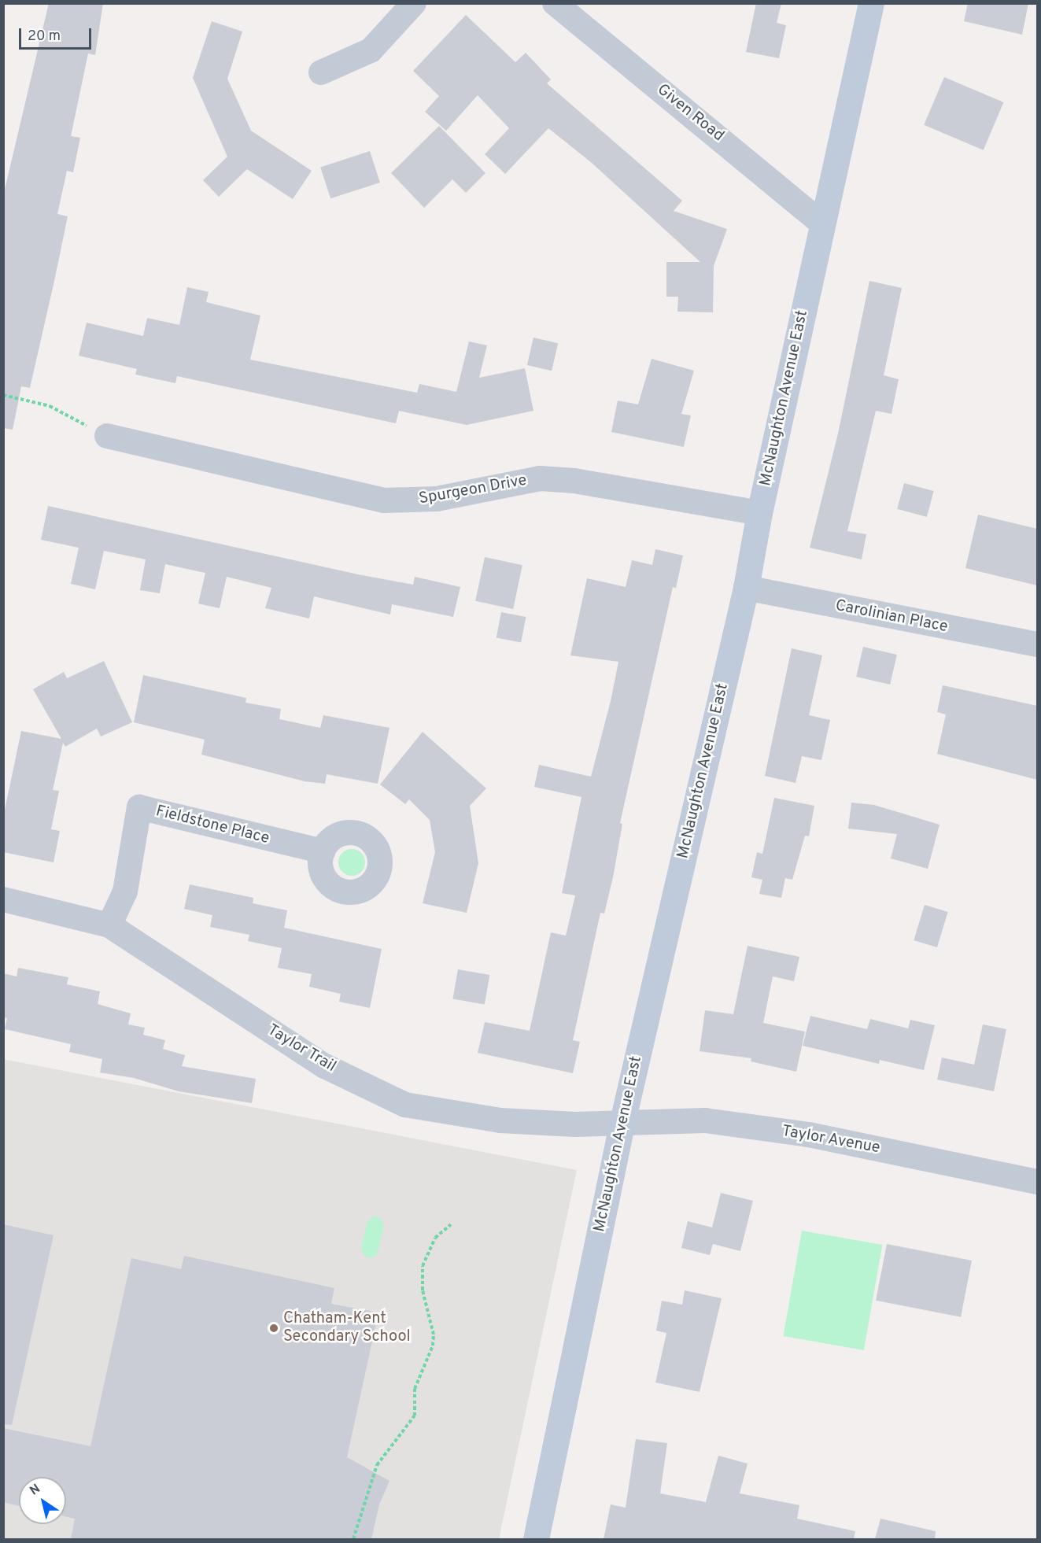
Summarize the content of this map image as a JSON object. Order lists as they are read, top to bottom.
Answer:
{
  "streets": {
    "main road": ["McNaughton Avenue East"],
    "street": [
      "Given Road",
      "Spurgeon Drive",
      "Carolinian Place",
      "Fieldstone Place",
      "Taylor Trail",
      "Taylor Avenue"
    ]
  },
  "crossings": [
    ["Given Road", "McNaughton Avenue East"],
    ["McNaughton Avenue East", "Spurgeon Drive"],
    ["McNaughton Avenue East", "Carolinian Place"],
    ["McNaughton Avenue East", "Taylor Trail"],
    ["McNaughton Avenue East", "Taylor Avenue"],
    ["Fieldstone Place", "Taylor Trail"],
    ["Taylor Trail", "Taylor Avenue"]
  ],
  "places": ["Chatham-Kent Secondary School"],
  "scale_bar": "20 m",
  "north": "top left"
}
